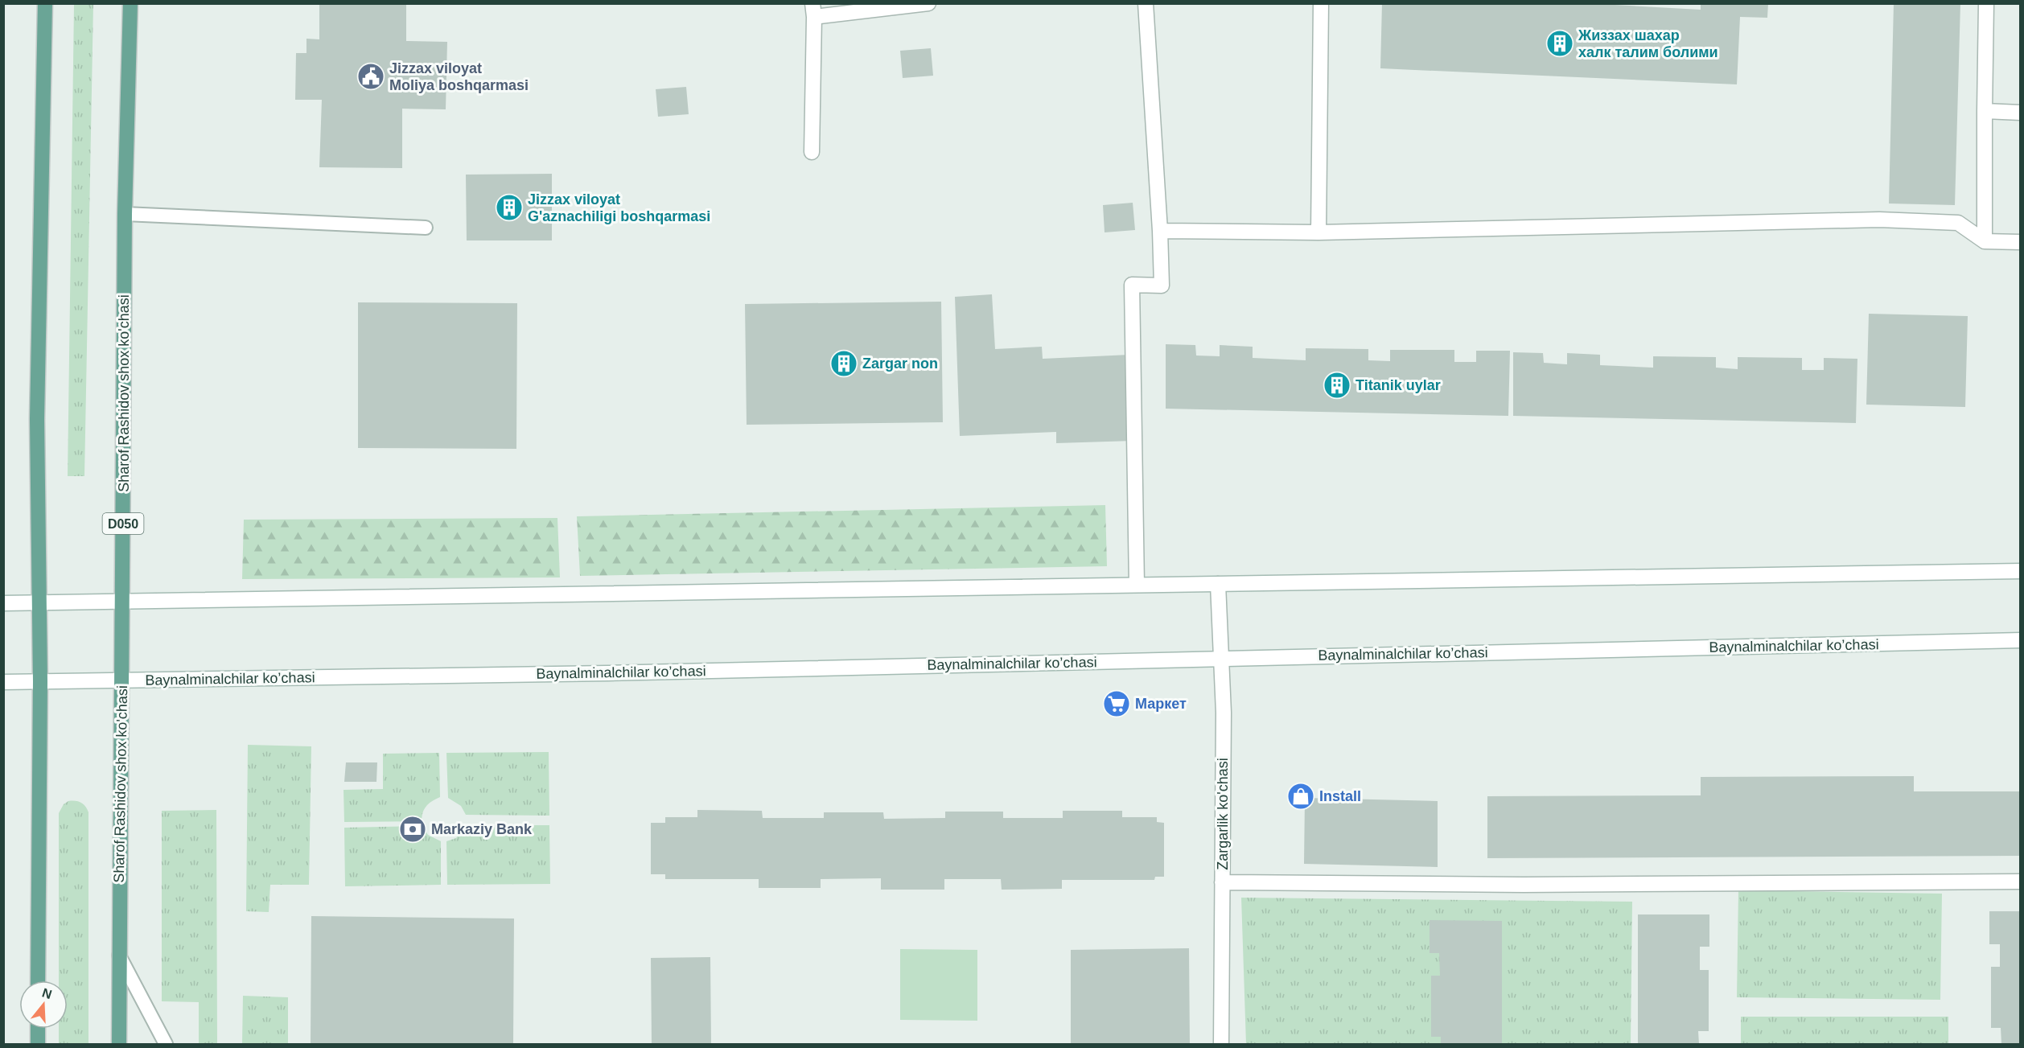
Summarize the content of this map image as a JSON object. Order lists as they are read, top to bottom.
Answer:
{
  "streets": {
    "main road": [
      "Sharof Rashidov shox ko'chasi",
      "D050",
      "Baynalminalchilar ko’chasi",
      "Zargarlik ko'chasi"
    ]
  },
  "crossings": [
    ["Sharof Rashidov shox ko'chasi", "Baynalminalchilar ko’chasi"],
    ["Baynalminalchilar ko’chasi", "Zargarlik ko'chasi"]
  ],
  "places": {
    "building": [
      "Жиззах шахар халк талим болими",
      "Jizzax viloyat G'aznachiligi boshqarmasi",
      "Zargar non",
      "Titanik uylar"
    ],
    "public building": ["Jizzax viloyat Moliya boshqarmasi"],
    "supermarket": ["Маркет"],
    "shop": ["Install"],
    "bank": ["Markaziy Bank"]
  },
  "north": "top"
}
